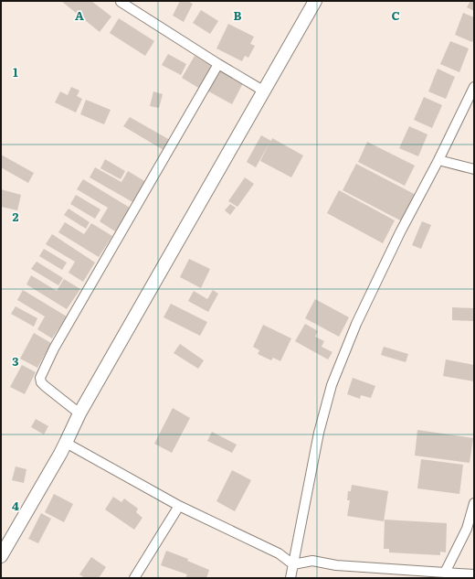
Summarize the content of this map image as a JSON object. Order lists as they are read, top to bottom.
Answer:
{
  "grid": {
    "columns": ["A", "B", "C"],
    "rows": [
      "1",
      "2",
      "3",
      "4"
    ]
  }
}
